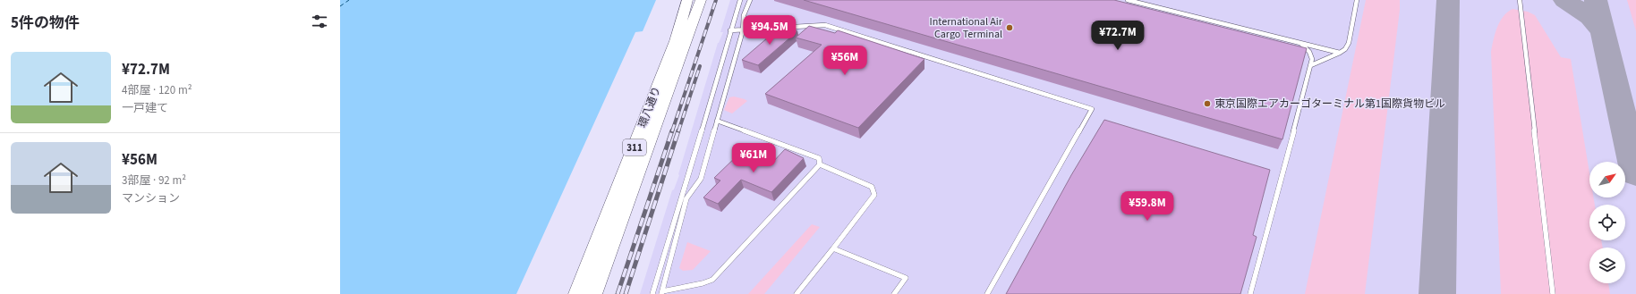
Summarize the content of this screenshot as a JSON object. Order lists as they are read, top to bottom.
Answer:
{
  "streets": {
    "main road": ["環八通り", "311"]
  },
  "places": ["International Air Cargo Terminal", "東京国際エアカーゴターミナル第1国際貨物ビル"],
  "north": "top right",
  "page": {
    "heading": "5件の物件",
    "price": [
      "¥94.5M",
      "¥72.7M",
      "¥56M",
      "¥61M",
      "¥59.8M"
    ],
    "list": [
      {
        "name": "¥72.7M",
        "note": "4部屋 · 120 m² · 一戸建て"
      },
      {
        "name": "¥56M",
        "note": "3部屋 · 92 m² · マンション"
      }
    ]
  }
}
